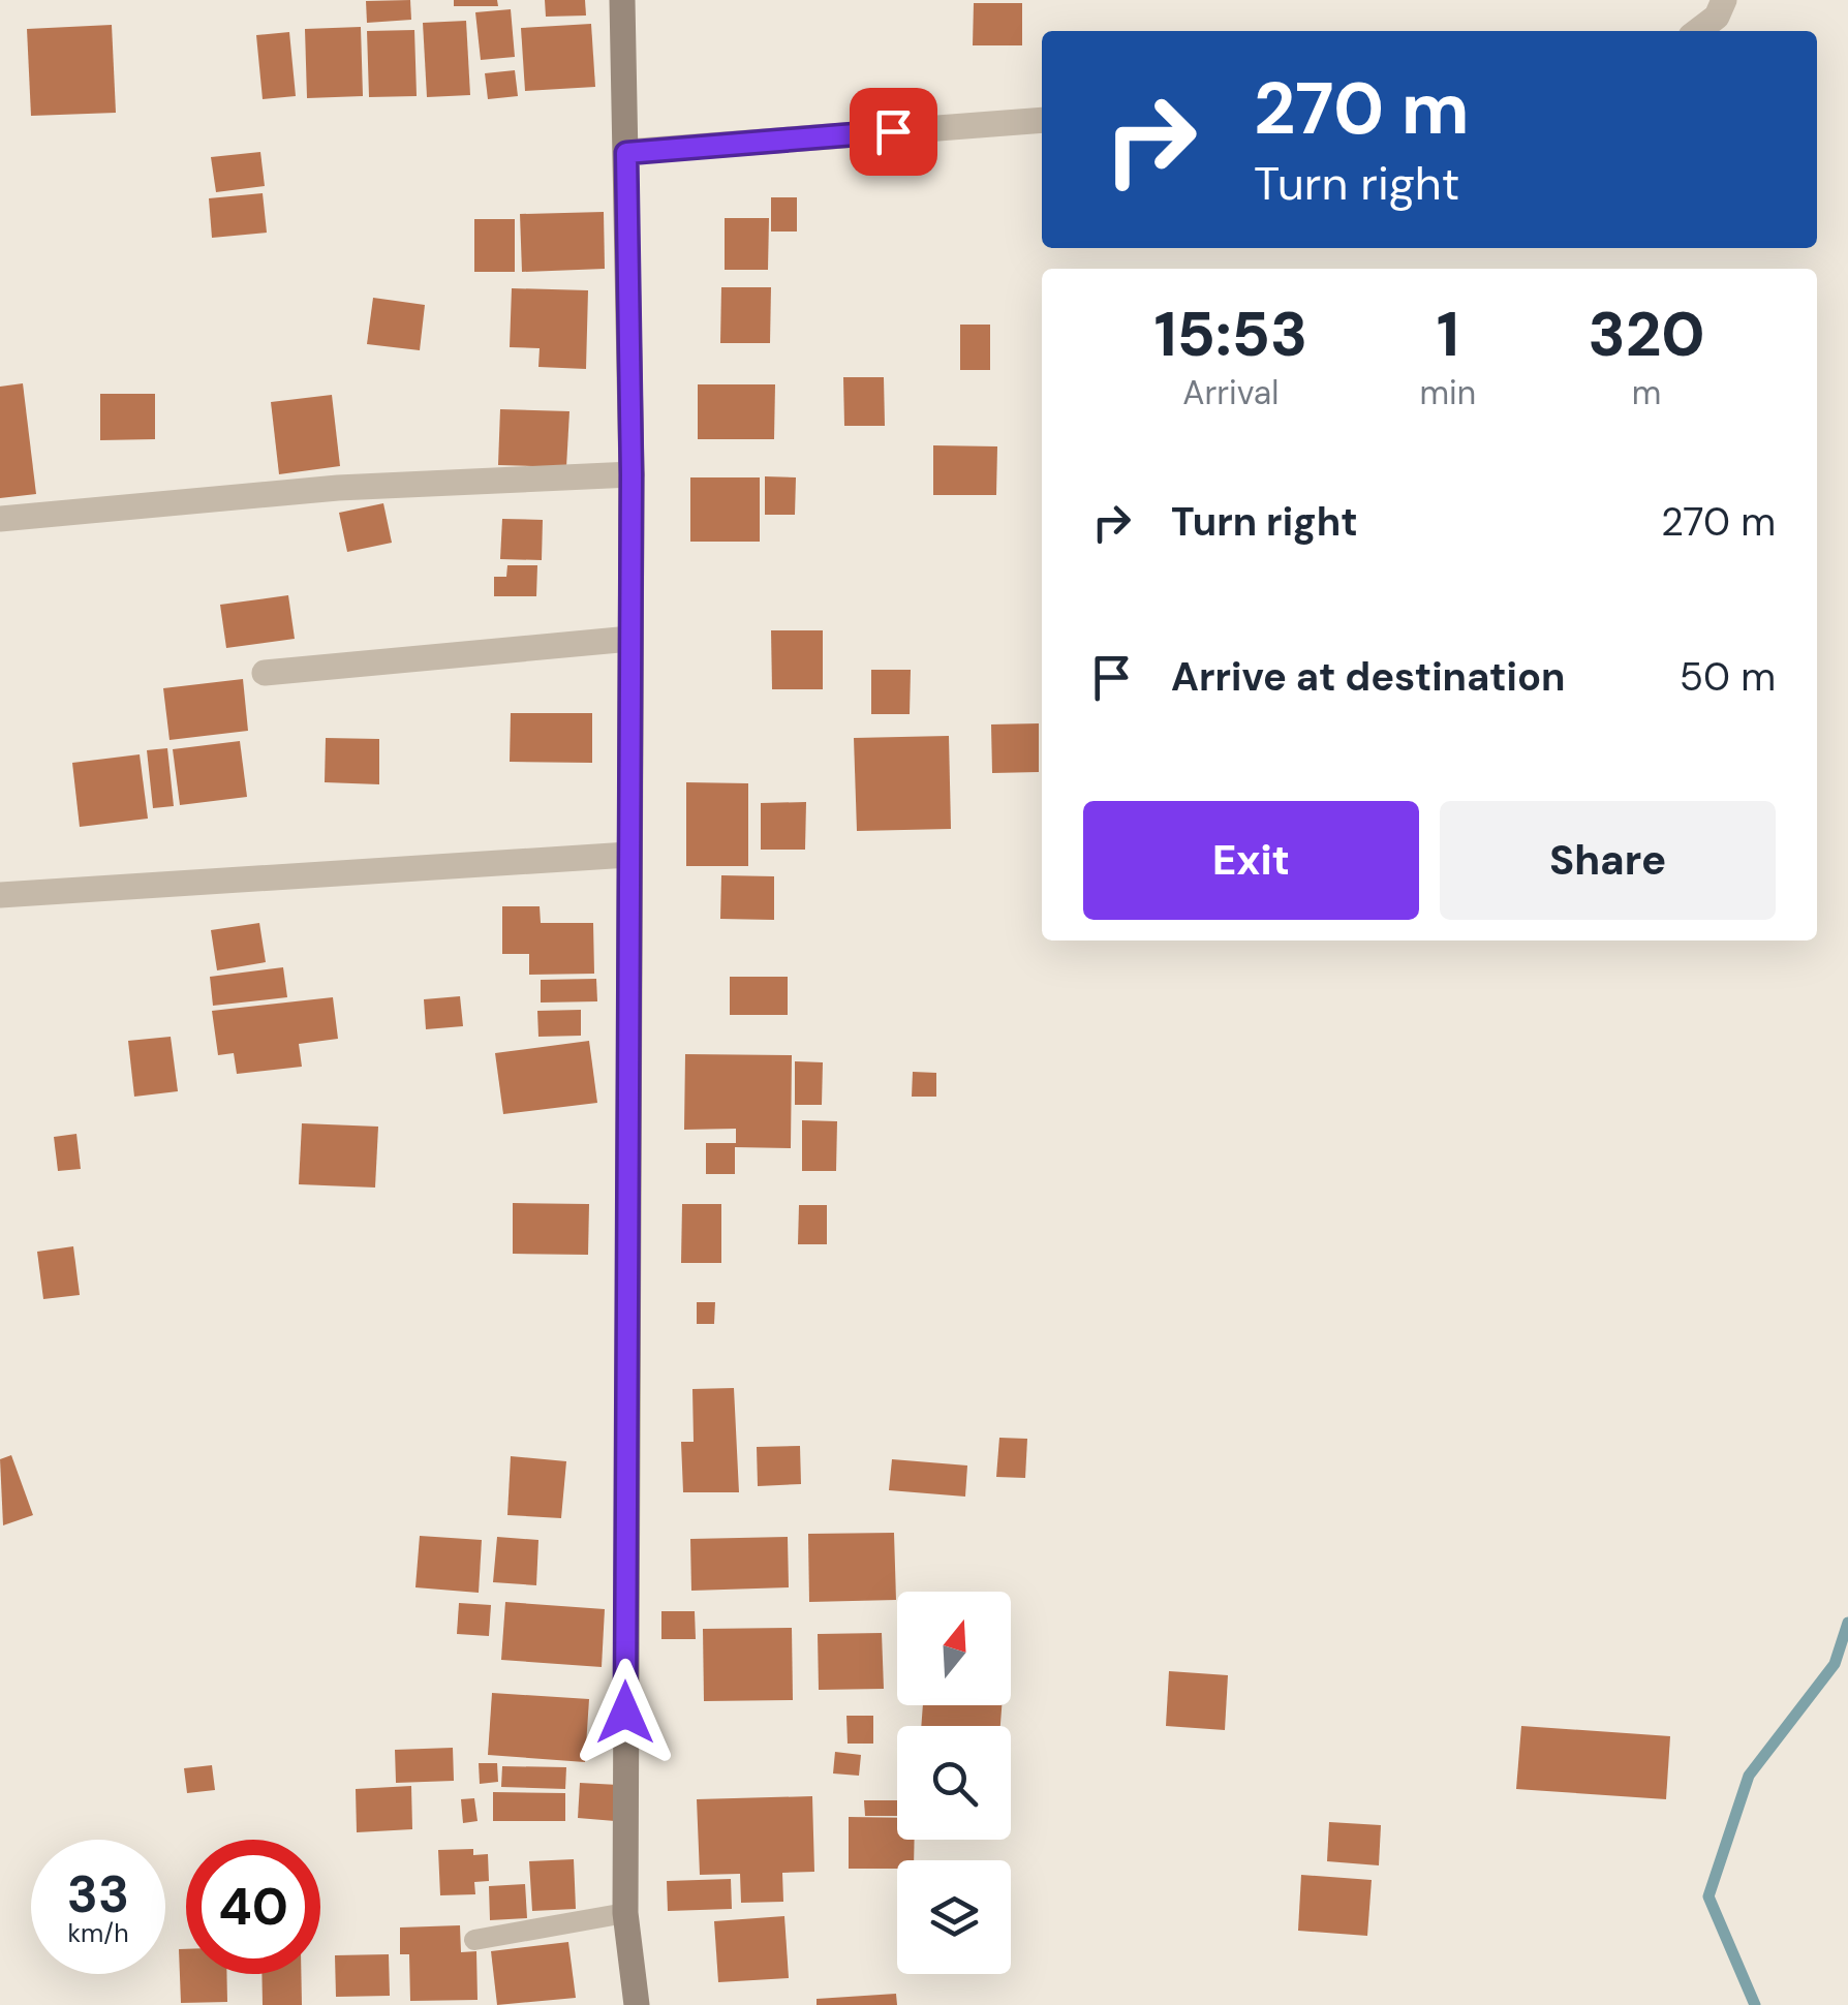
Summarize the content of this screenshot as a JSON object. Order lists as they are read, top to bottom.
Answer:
{
  "north": "top",
  "page": {
    "turn": ["270 m", "Turn right"],
    "eta": [
      "15:53",
      "Arrival",
      "1",
      "min",
      "320",
      "m"
    ],
    "list": [
      {
        "name": "Turn right",
        "value": "270 m"
      },
      {
        "name": "Arrive at destination",
        "value": "50 m"
      }
    ],
    "buttons": ["Exit", "Share"],
    "speed": "33 km/h",
    "limit": "40"
  }
}
